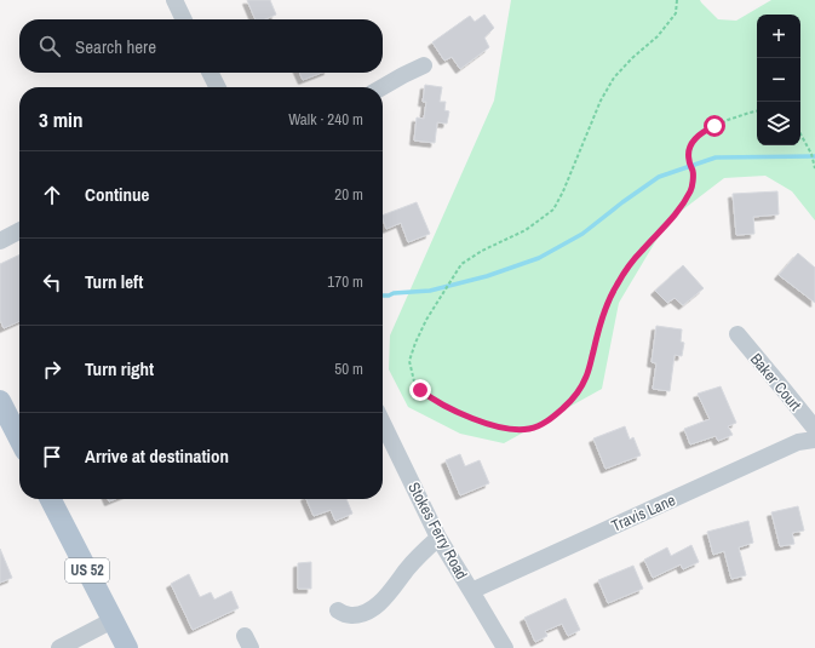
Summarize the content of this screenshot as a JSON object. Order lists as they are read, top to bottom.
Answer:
{
  "streets": {
    "main road": ["US 52"],
    "street": ["Baker Court", "Travis Lane", "Stokes Ferry Road"]
  },
  "crossings": [
    ["Travis Lane", "Stokes Ferry Road"]
  ],
  "page": {
    "map_buttons": ["+", "−"],
    "search": "Search here",
    "heading": ["3 min", "Walk · 240 m"],
    "list": [
      ["Continue", "20 m"],
      ["Turn left", "170 m"],
      ["Turn right", "50 m"],
      "Arrive at destination"
    ]
  }
}
